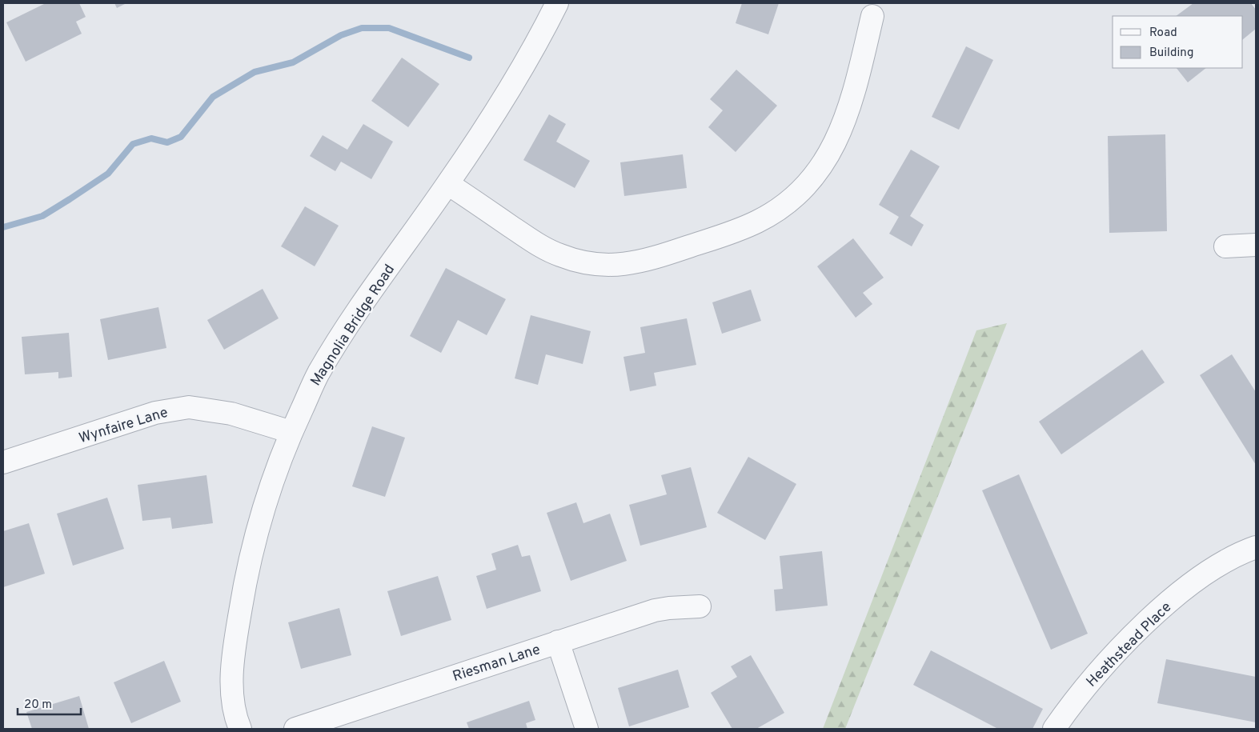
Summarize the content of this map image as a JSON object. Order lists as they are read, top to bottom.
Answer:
{
  "streets": {
    "street": [
      "Magnolia Bridge Road",
      "Wynfaire Lane",
      "Heathstead Place",
      "Riesman Lane"
    ]
  },
  "crossings": [
    ["Magnolia Bridge Road", "Wynfaire Lane"]
  ],
  "legend": ["Road", "Building"],
  "scale_bar": "20 m"
}
